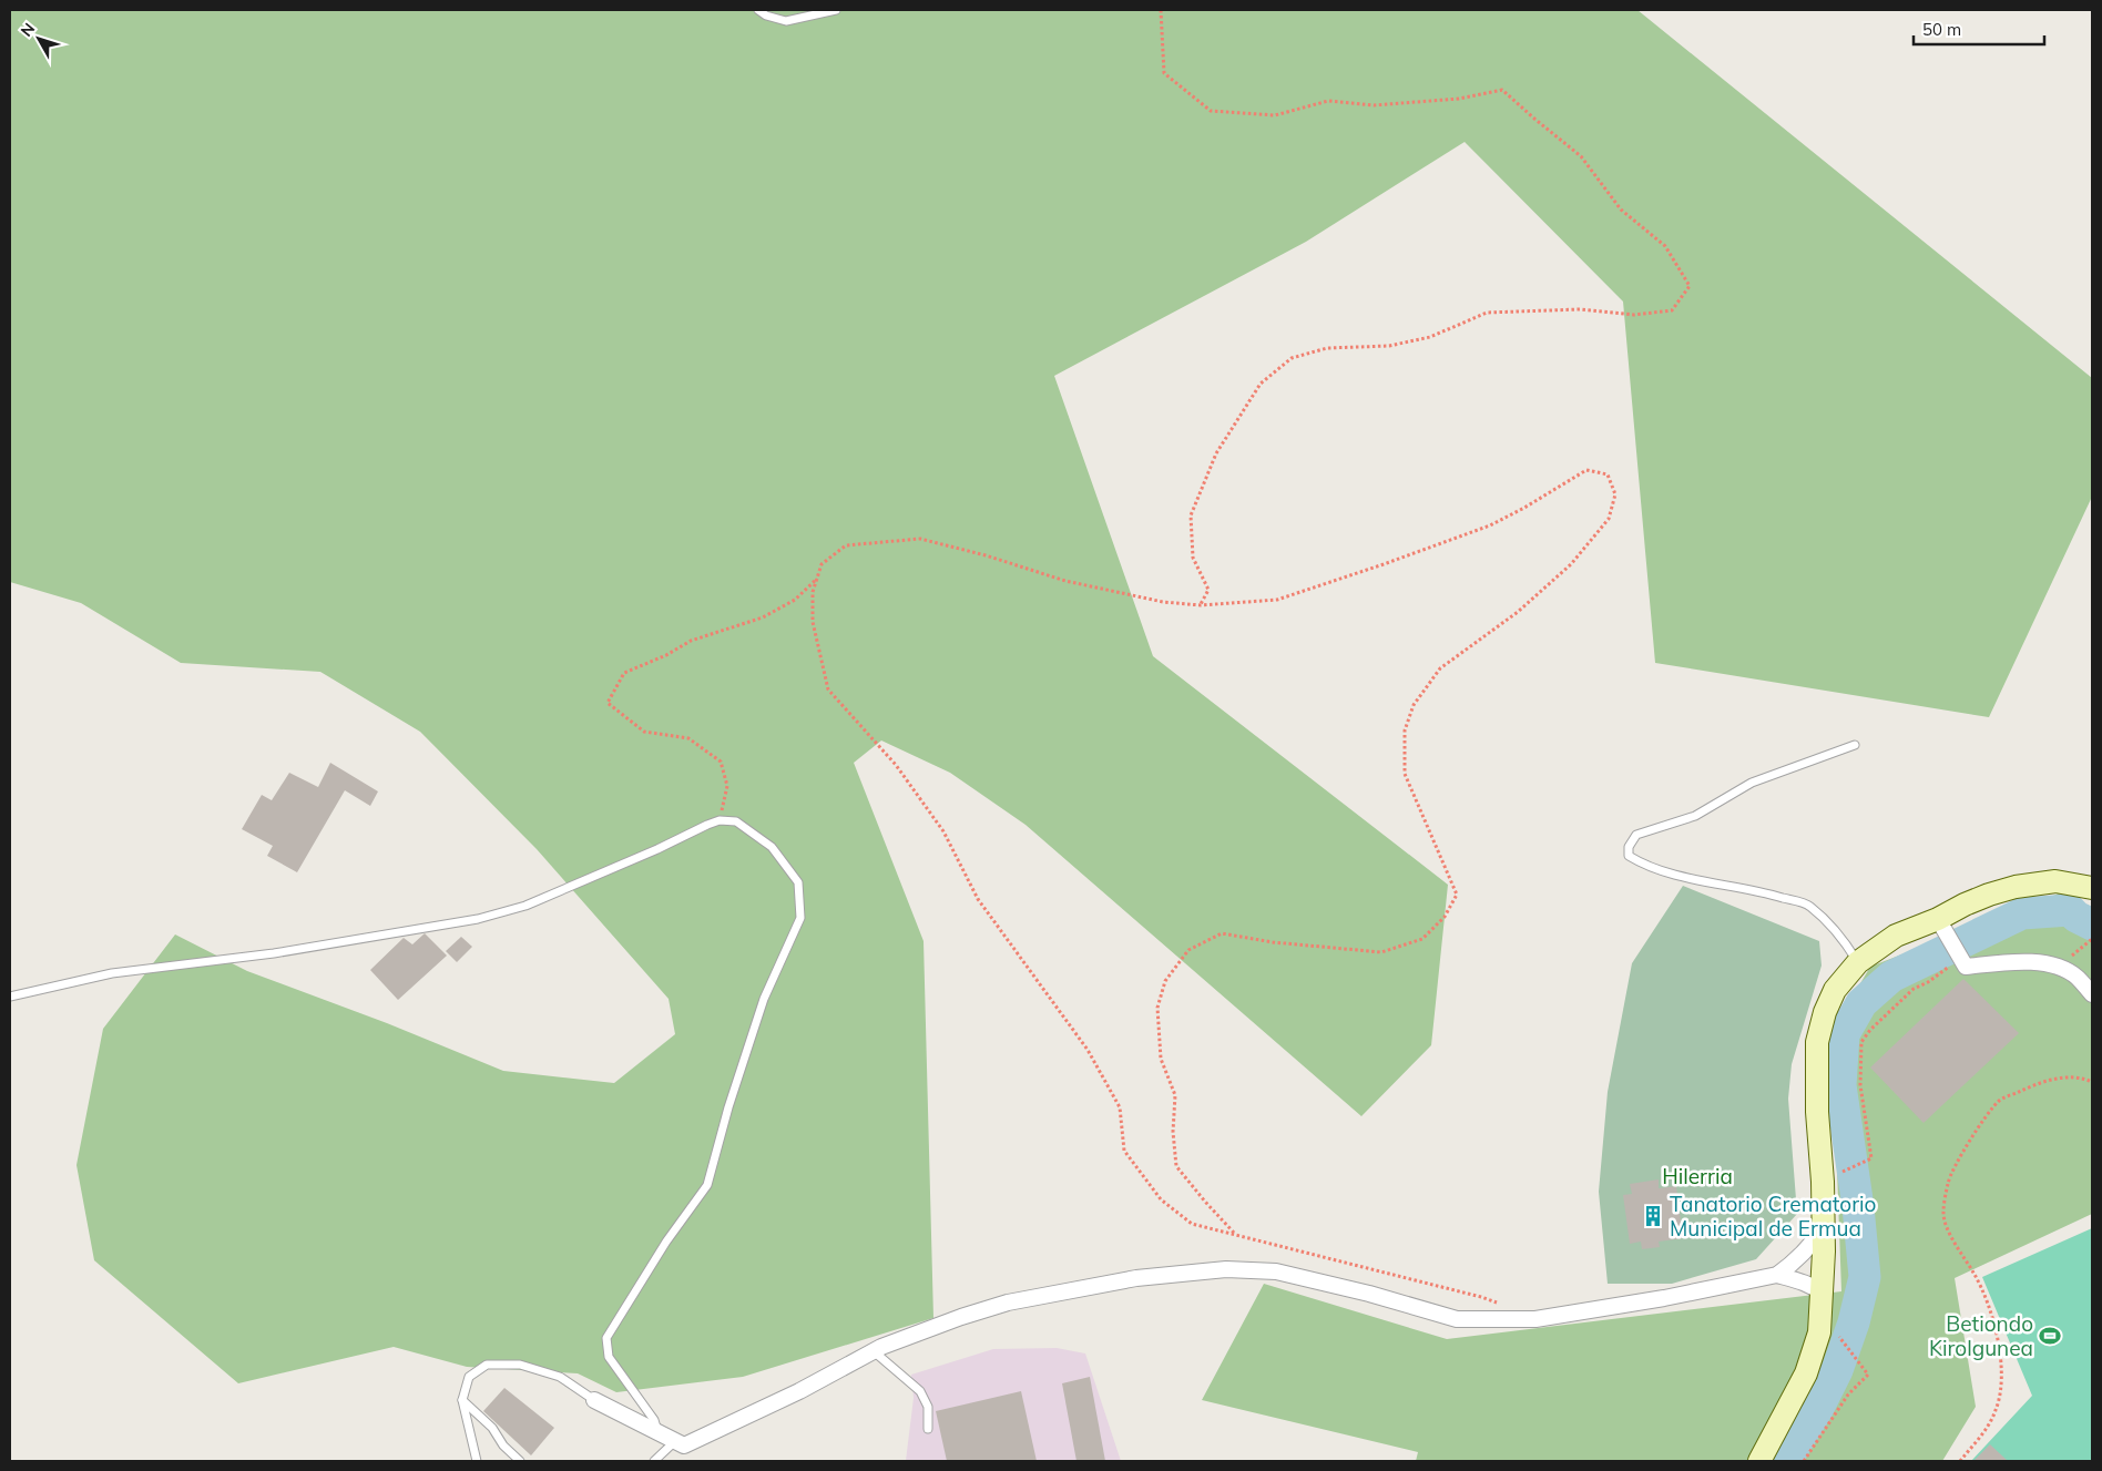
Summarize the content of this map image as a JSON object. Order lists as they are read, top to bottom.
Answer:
{
  "parks": ["Hilerria"],
  "places": {
    "building": ["Tanatorio Crematorio Municipal de Ermua"],
    "sports": ["Betiondo Kirolgunea"]
  },
  "scale_bar": "50 m",
  "north": "top left"
}
